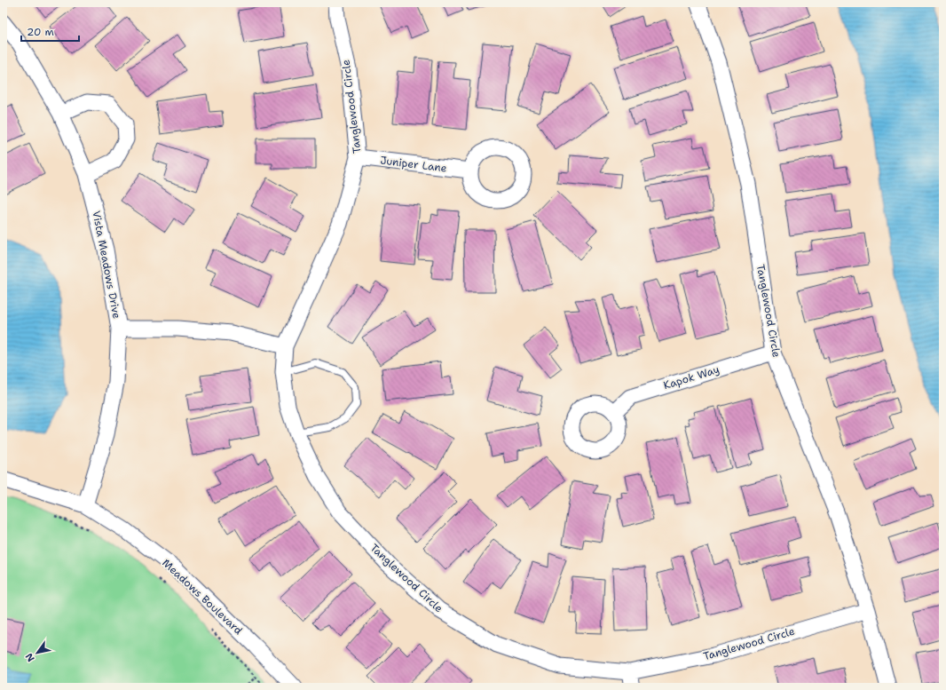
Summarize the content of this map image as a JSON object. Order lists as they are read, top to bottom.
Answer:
{
  "streets": {
    "street": [
      "Tanglewood Circle",
      "Juniper Lane",
      "Vista Meadows Drive",
      "Kapok Way",
      "Meadows Boulevard"
    ]
  },
  "crossings": [
    ["Tanglewood Circle", "Juniper Lane"],
    ["Tanglewood Circle", "Kapok Way"],
    ["Vista Meadows Drive", "Meadows Boulevard"]
  ],
  "scale_bar": "20 m",
  "north": "bottom left"
}
